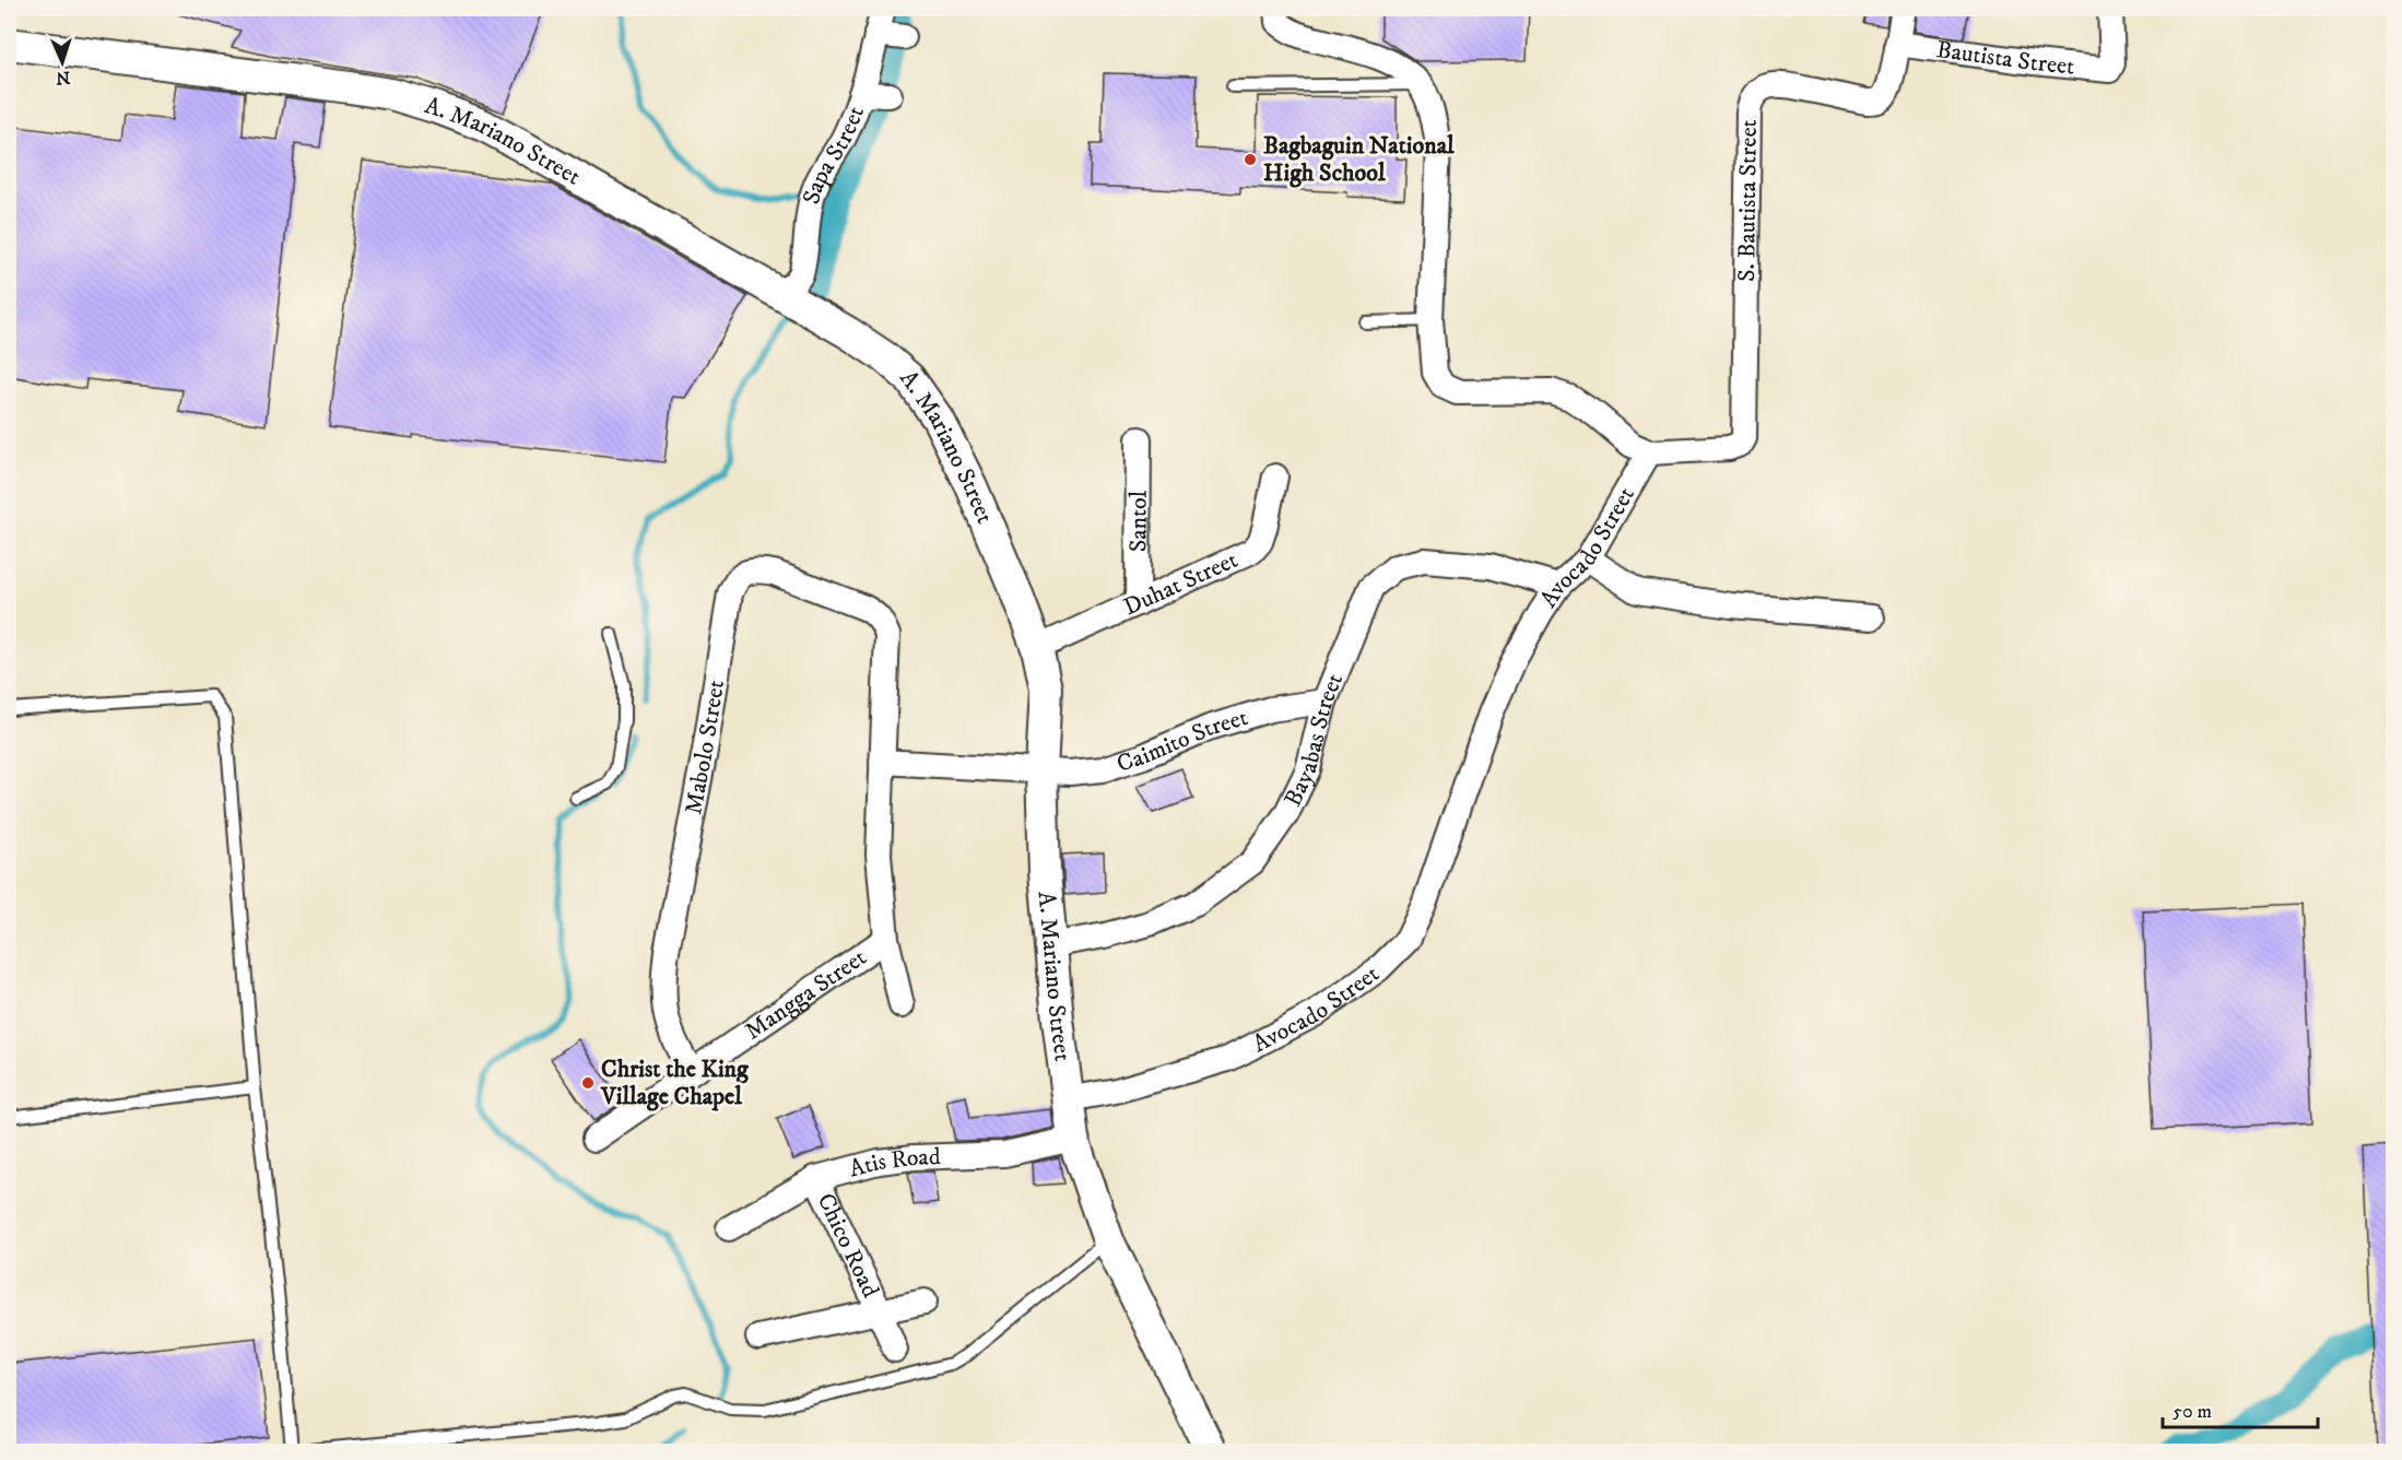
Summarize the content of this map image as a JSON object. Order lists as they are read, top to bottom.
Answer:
{
  "streets": {
    "street": [
      "Bautista Street",
      "A. Mariano Street",
      "Sapa Street",
      "S. Bautista Street",
      "Santol",
      "Avocado Street",
      "Duhat Street",
      "Caimito Street",
      "Bayabas Street",
      "Mabolo Street",
      "Mangga Street",
      "Atis Road",
      "Chico Road"
    ]
  },
  "crossings": [
    ["Bautista Street", "S. Bautista Street"],
    ["A. Mariano Street", "Sapa Street"],
    ["A. Mariano Street", "Avocado Street"],
    ["A. Mariano Street", "Duhat Street"],
    ["A. Mariano Street", "Caimito Street"],
    ["A. Mariano Street", "Bayabas Street"],
    ["A. Mariano Street", "Atis Road"],
    ["S. Bautista Street", "Avocado Street"],
    ["Santol", "Duhat Street"],
    ["Avocado Street", "Bayabas Street"],
    ["Caimito Street", "Bayabas Street"],
    ["Mabolo Street", "Mangga Street"],
    ["Atis Road", "Chico Road"]
  ],
  "places": ["Bagbaguin National High School", "Christ the King Village Chapel"],
  "scale_bar": "50 m",
  "north": "bottom"
}
